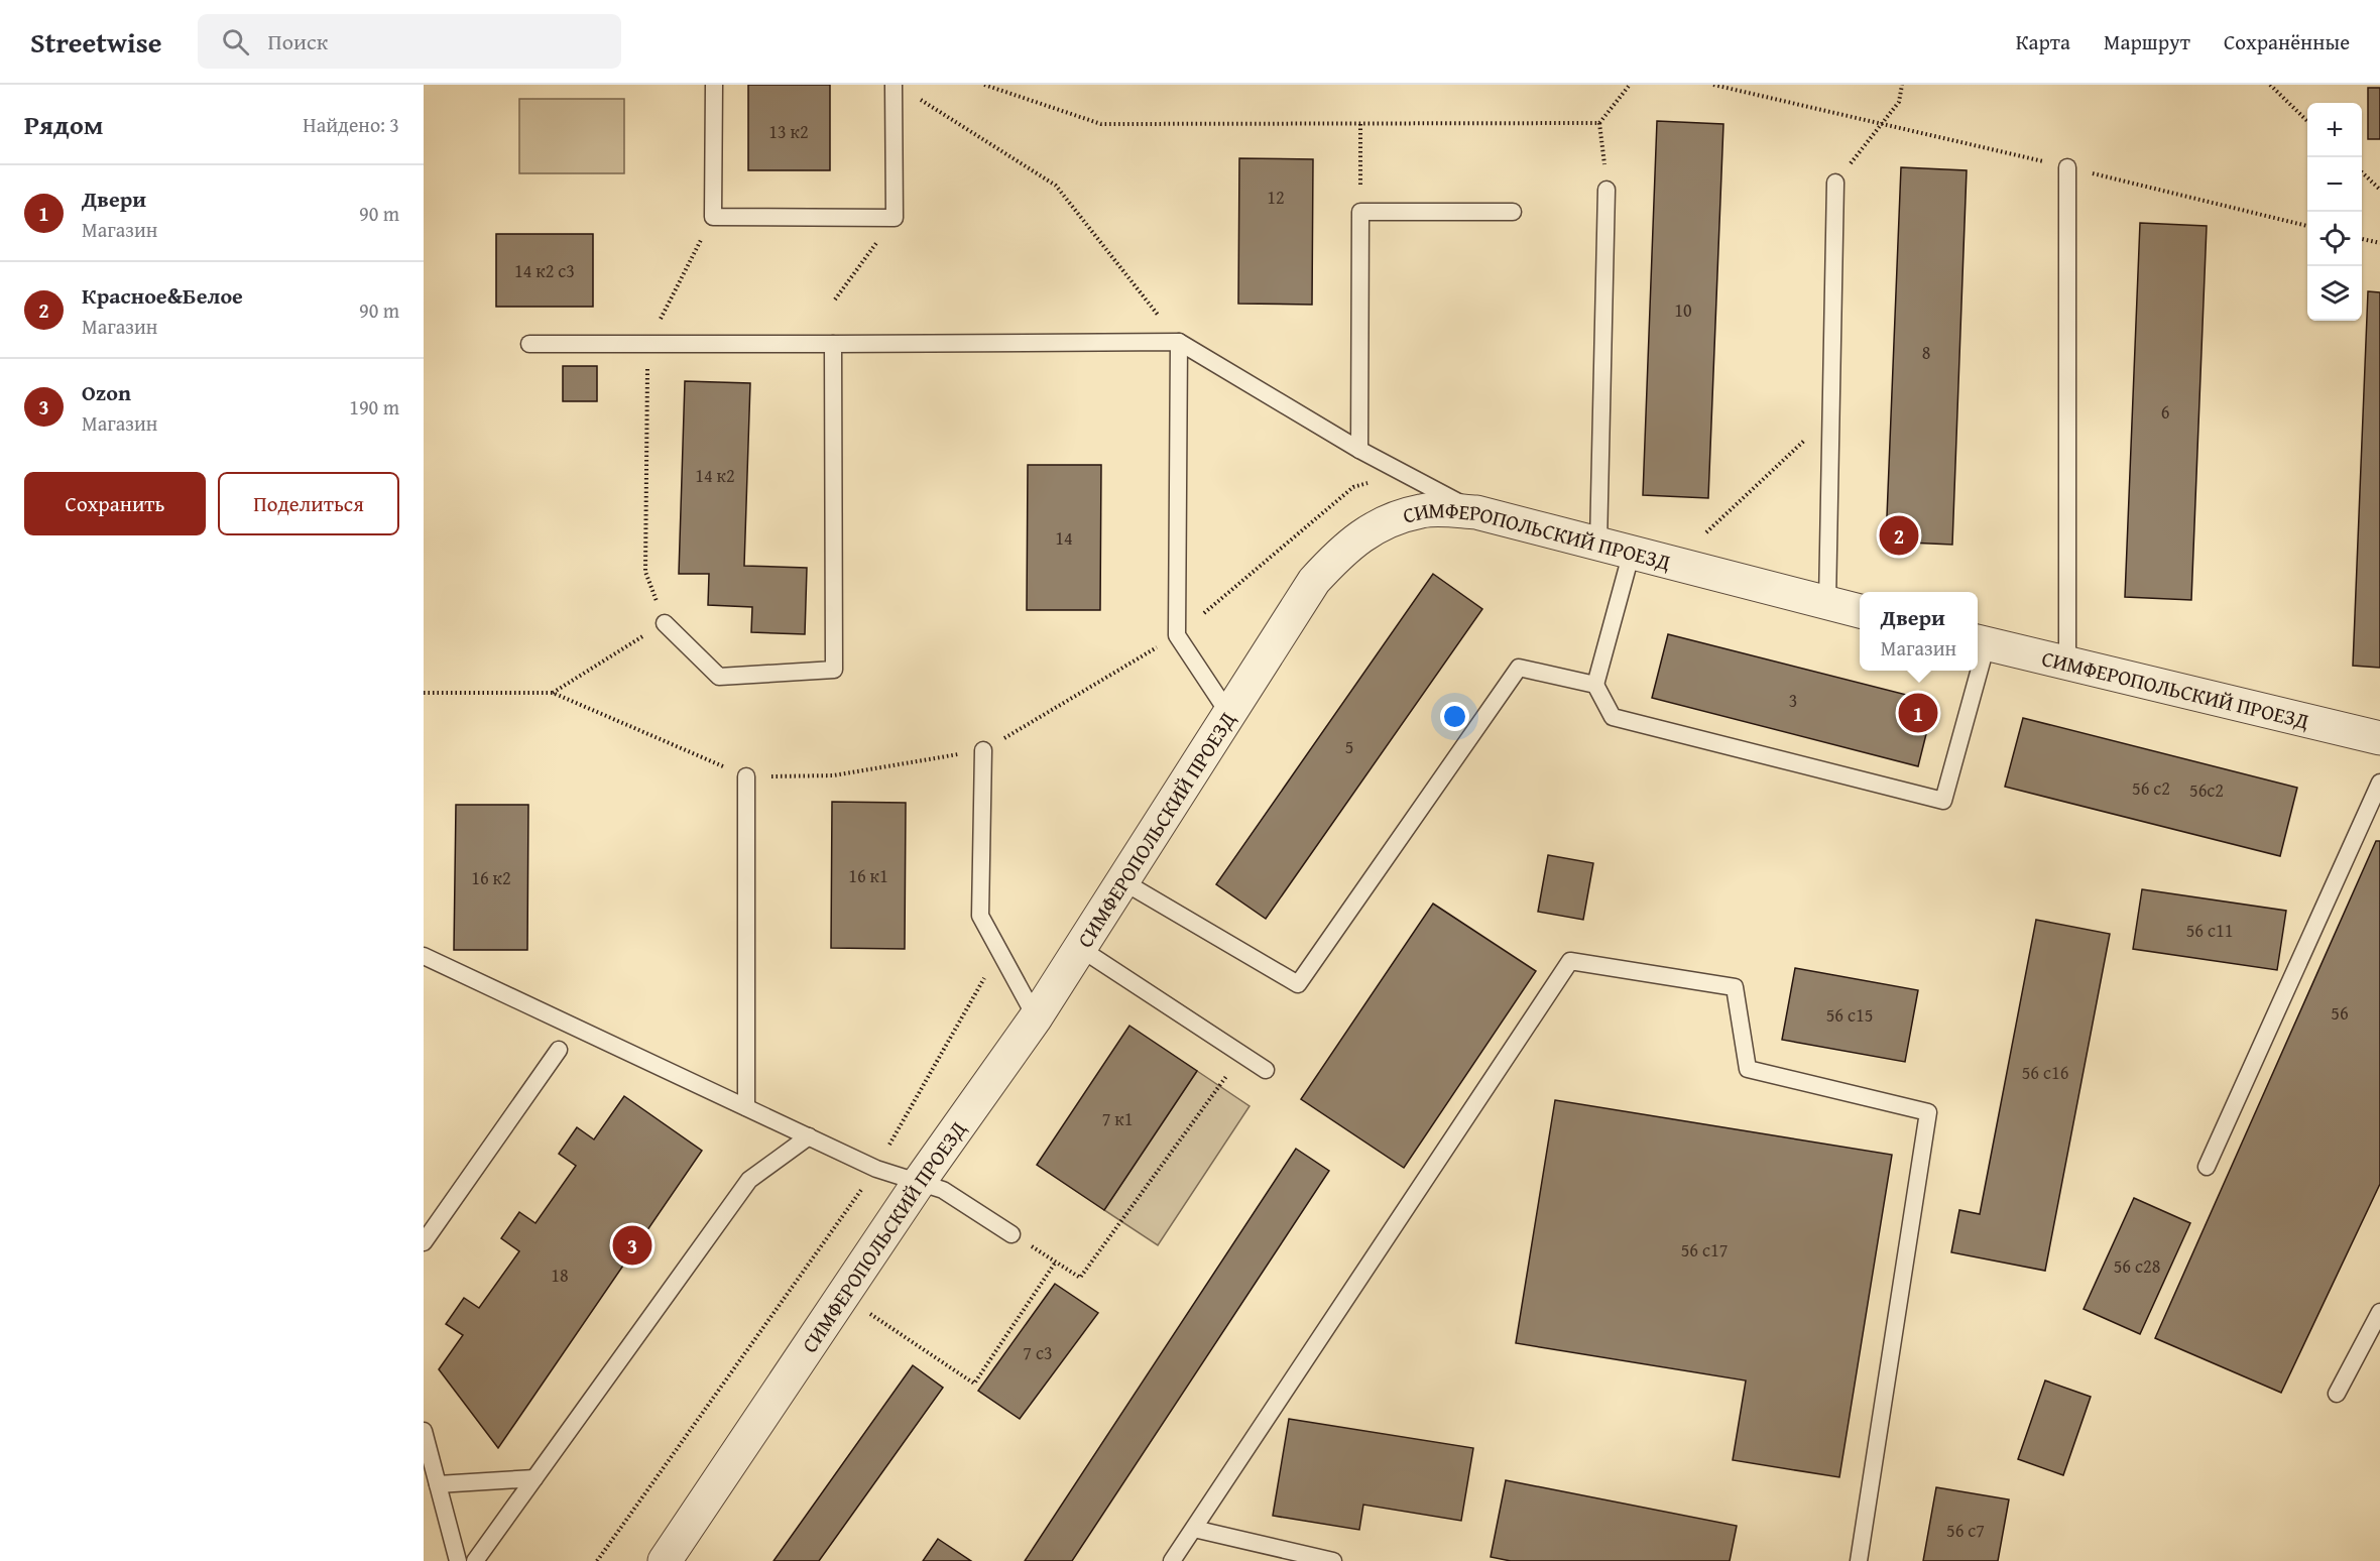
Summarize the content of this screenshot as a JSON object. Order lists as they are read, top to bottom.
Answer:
{
  "streets": {
    "street": ["СИМФЕРОПОЛЬСКИЙ ПРОЕЗД"]
  },
  "house_numbers": [
    "13 к2",
    "12",
    "14 к2 с3",
    "10",
    "8",
    "6",
    "14 к2",
    "14",
    "3",
    "5",
    "56 с2",
    "56с2",
    "16 к1",
    "16 к2",
    "56 с11",
    "56",
    "56 с15",
    "56 с16",
    "7 к1",
    "56 с17",
    "56 с28",
    "18",
    "7 с3",
    "56 с7"
  ],
  "page": {
    "header": "Streetwise",
    "search": "Поиск",
    "nav": ["Карта", "Маршрут", "Сохранённые"],
    "heading": ["Рядом", "Найдено: 3"],
    "map_buttons": ["+", "−"],
    "list": [
      {
        "mark": "1",
        "name": "Двери",
        "note": "Магазин",
        "value": "90 m"
      },
      {
        "mark": "2",
        "name": "Красное&Белое",
        "note": "Магазин",
        "value": "90 m"
      },
      {
        "mark": "3",
        "name": "Ozon",
        "note": "Магазин",
        "value": "190 m"
      }
    ],
    "buttons": ["Сохранить", "Поделиться"],
    "pins": ["2", "1", "3"],
    "popup": ["Двери", "Магазин"]
  }
}
